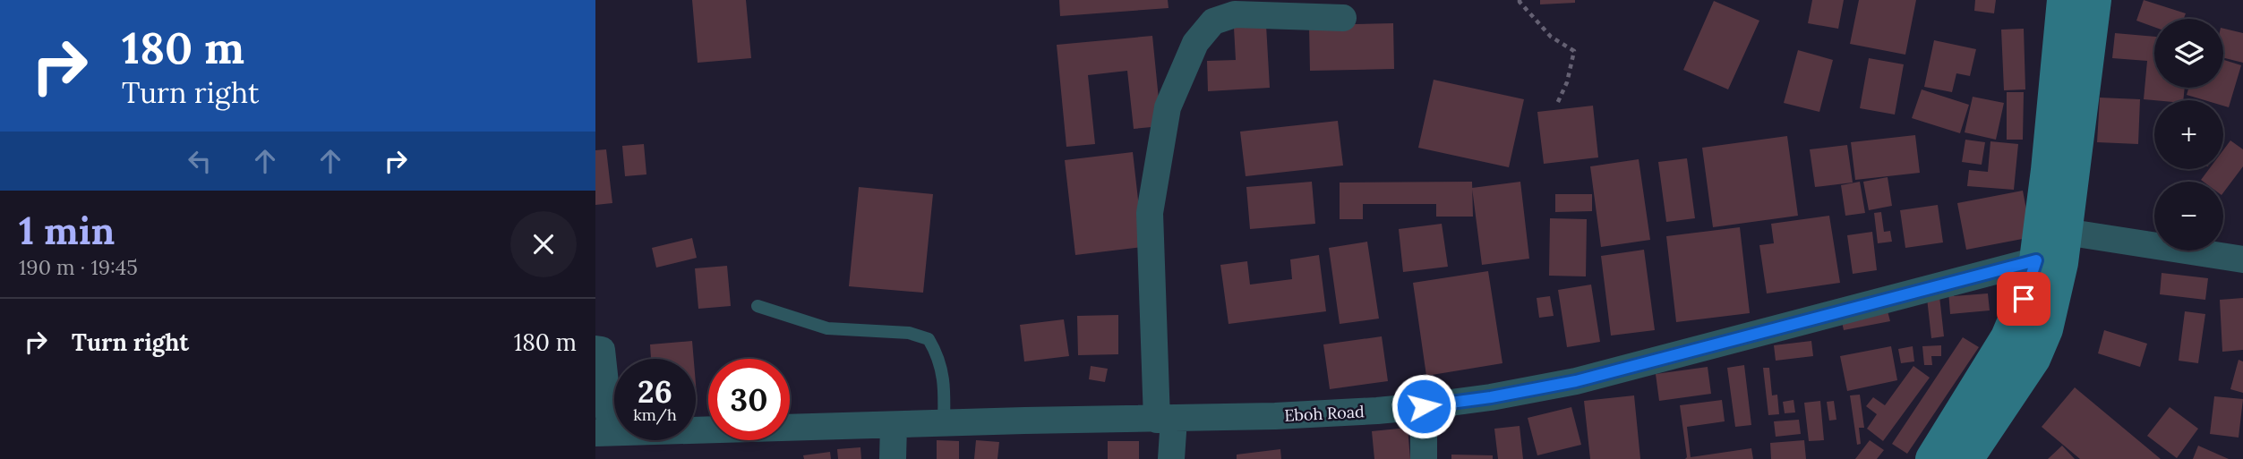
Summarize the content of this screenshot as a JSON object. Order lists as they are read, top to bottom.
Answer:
{
  "streets": {
    "street": ["Eboh Road"]
  },
  "page": {
    "turn": ["180 m", "Turn right"],
    "map_buttons": ["+", "−"],
    "heading": ["1 min", "190 m · 19:45"],
    "list": [
      {
        "name": "Turn right",
        "value": "180 m"
      }
    ],
    "speed": "26 km/h",
    "limit": "30"
  }
}
